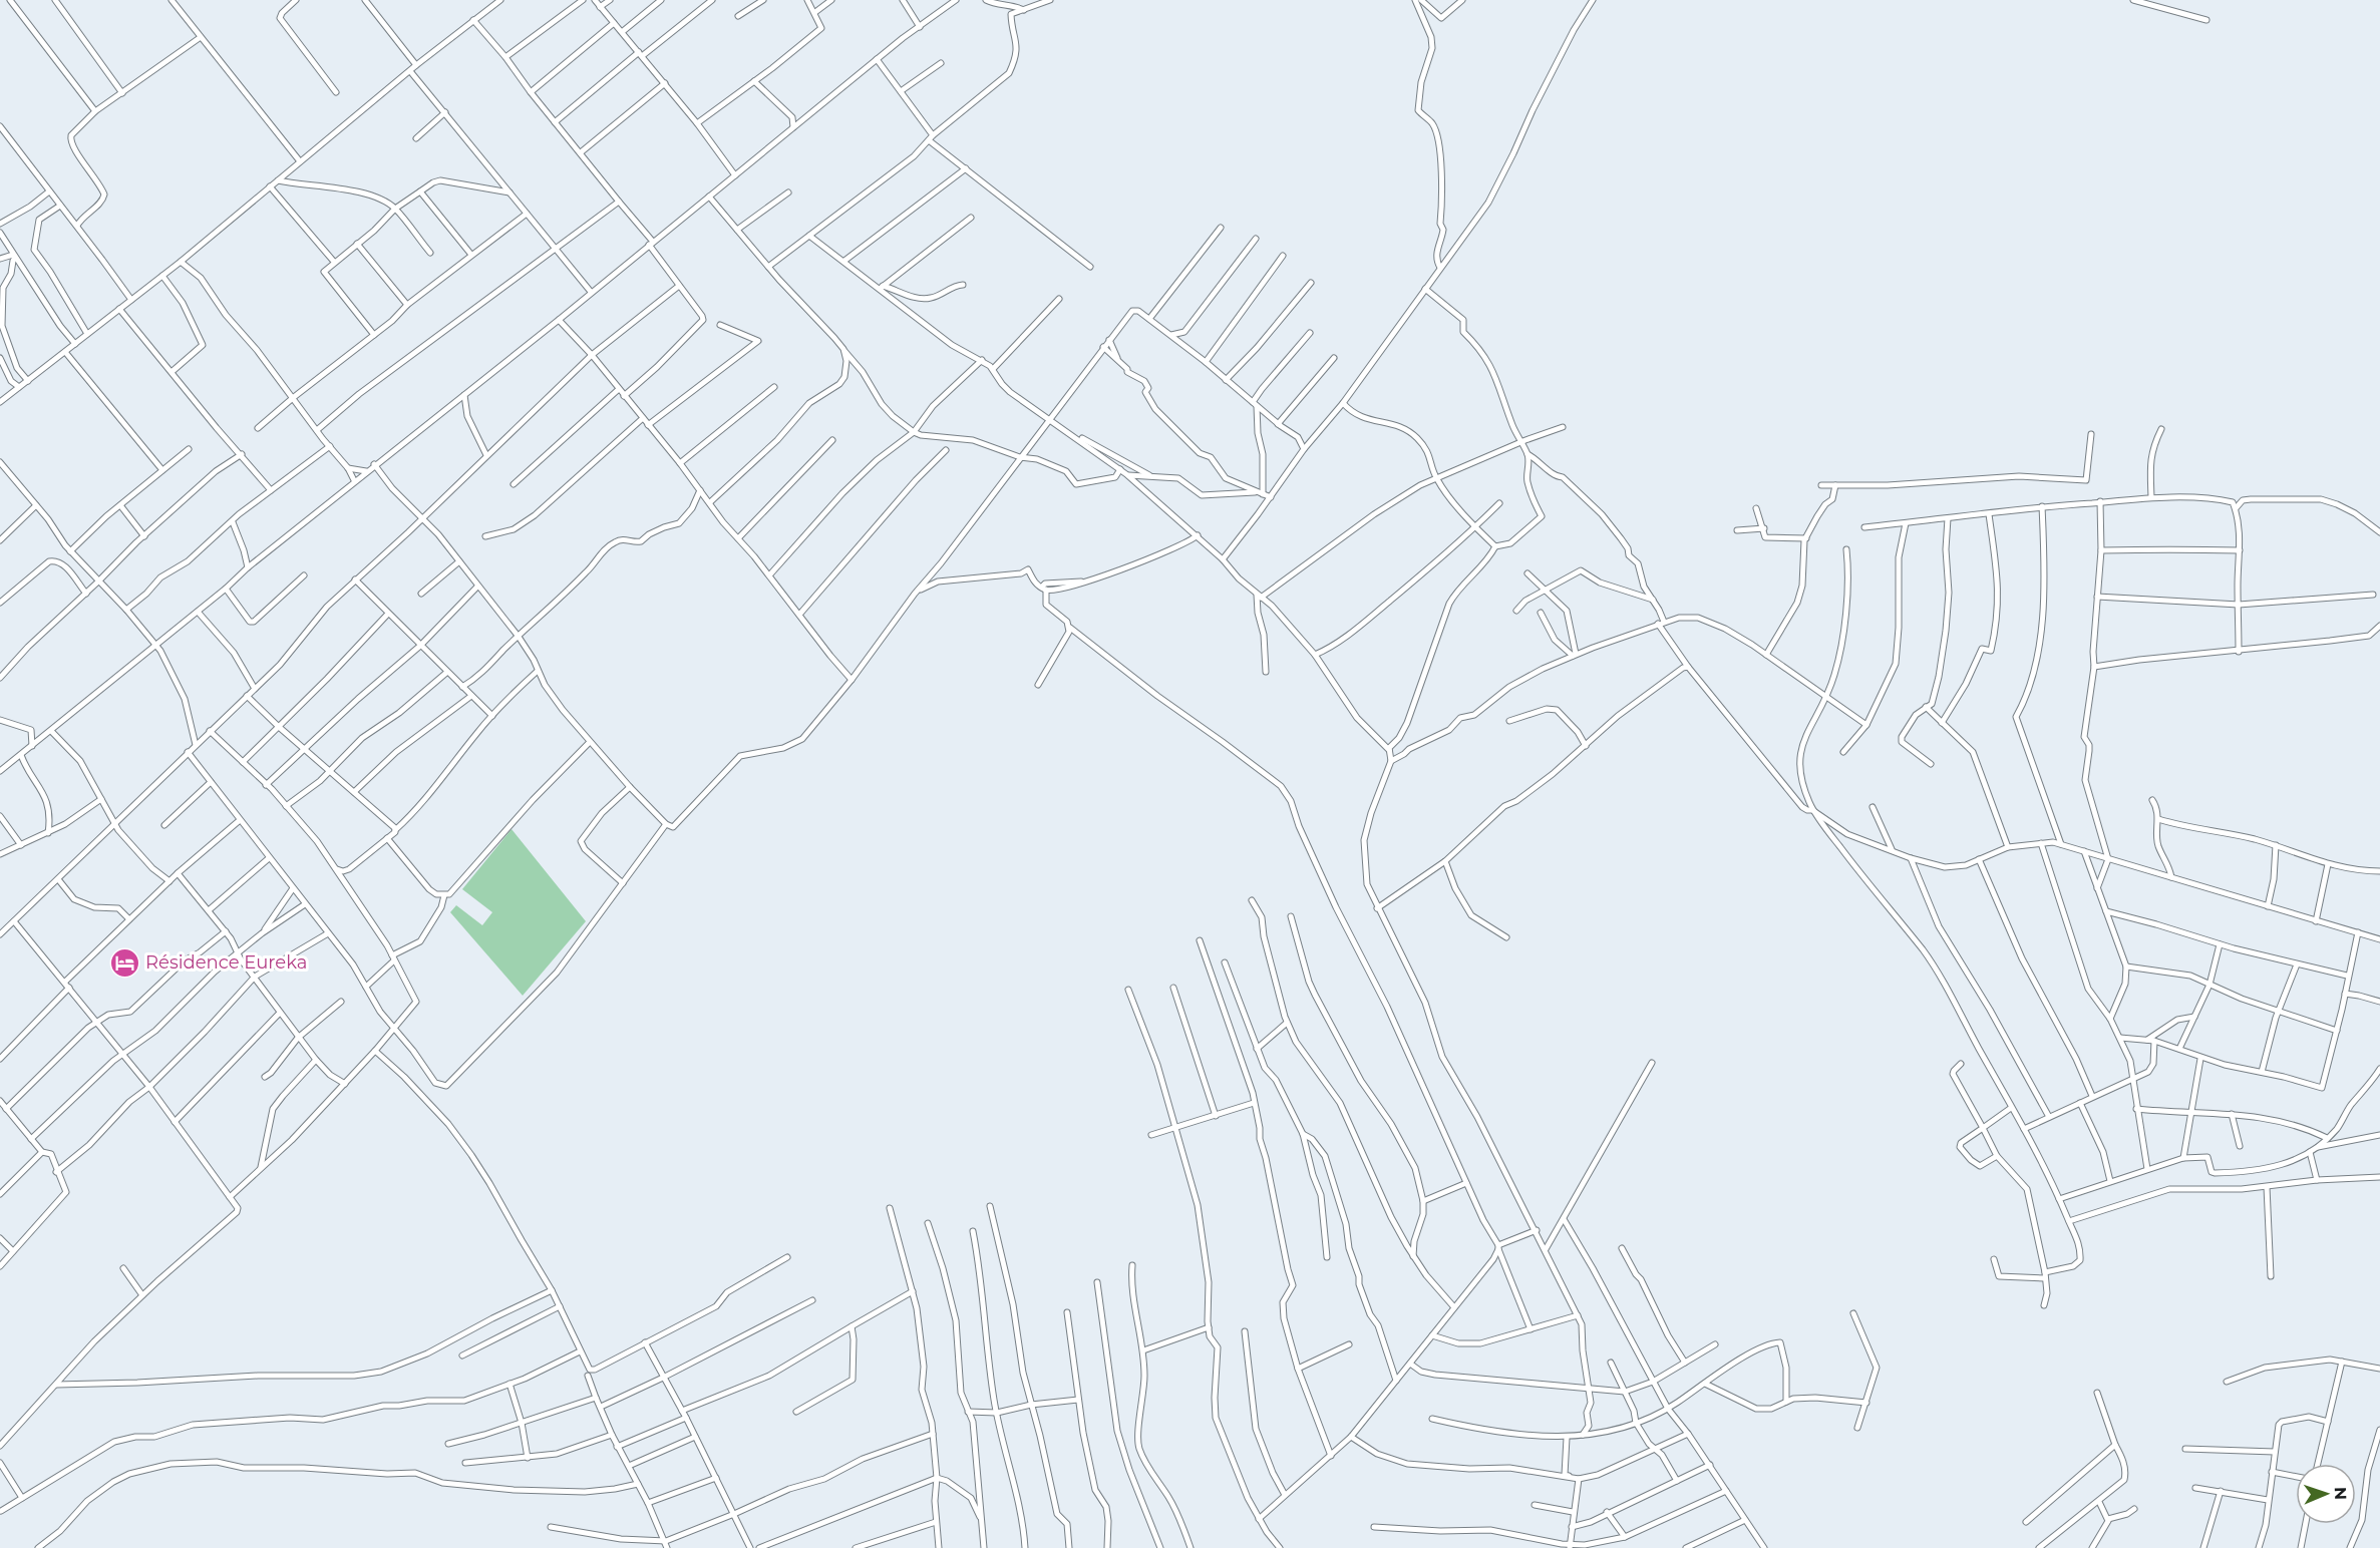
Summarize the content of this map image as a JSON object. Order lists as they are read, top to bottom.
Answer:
{
  "places": {
    "hotel": ["Résidence Eureka"]
  },
  "north": "right"
}
